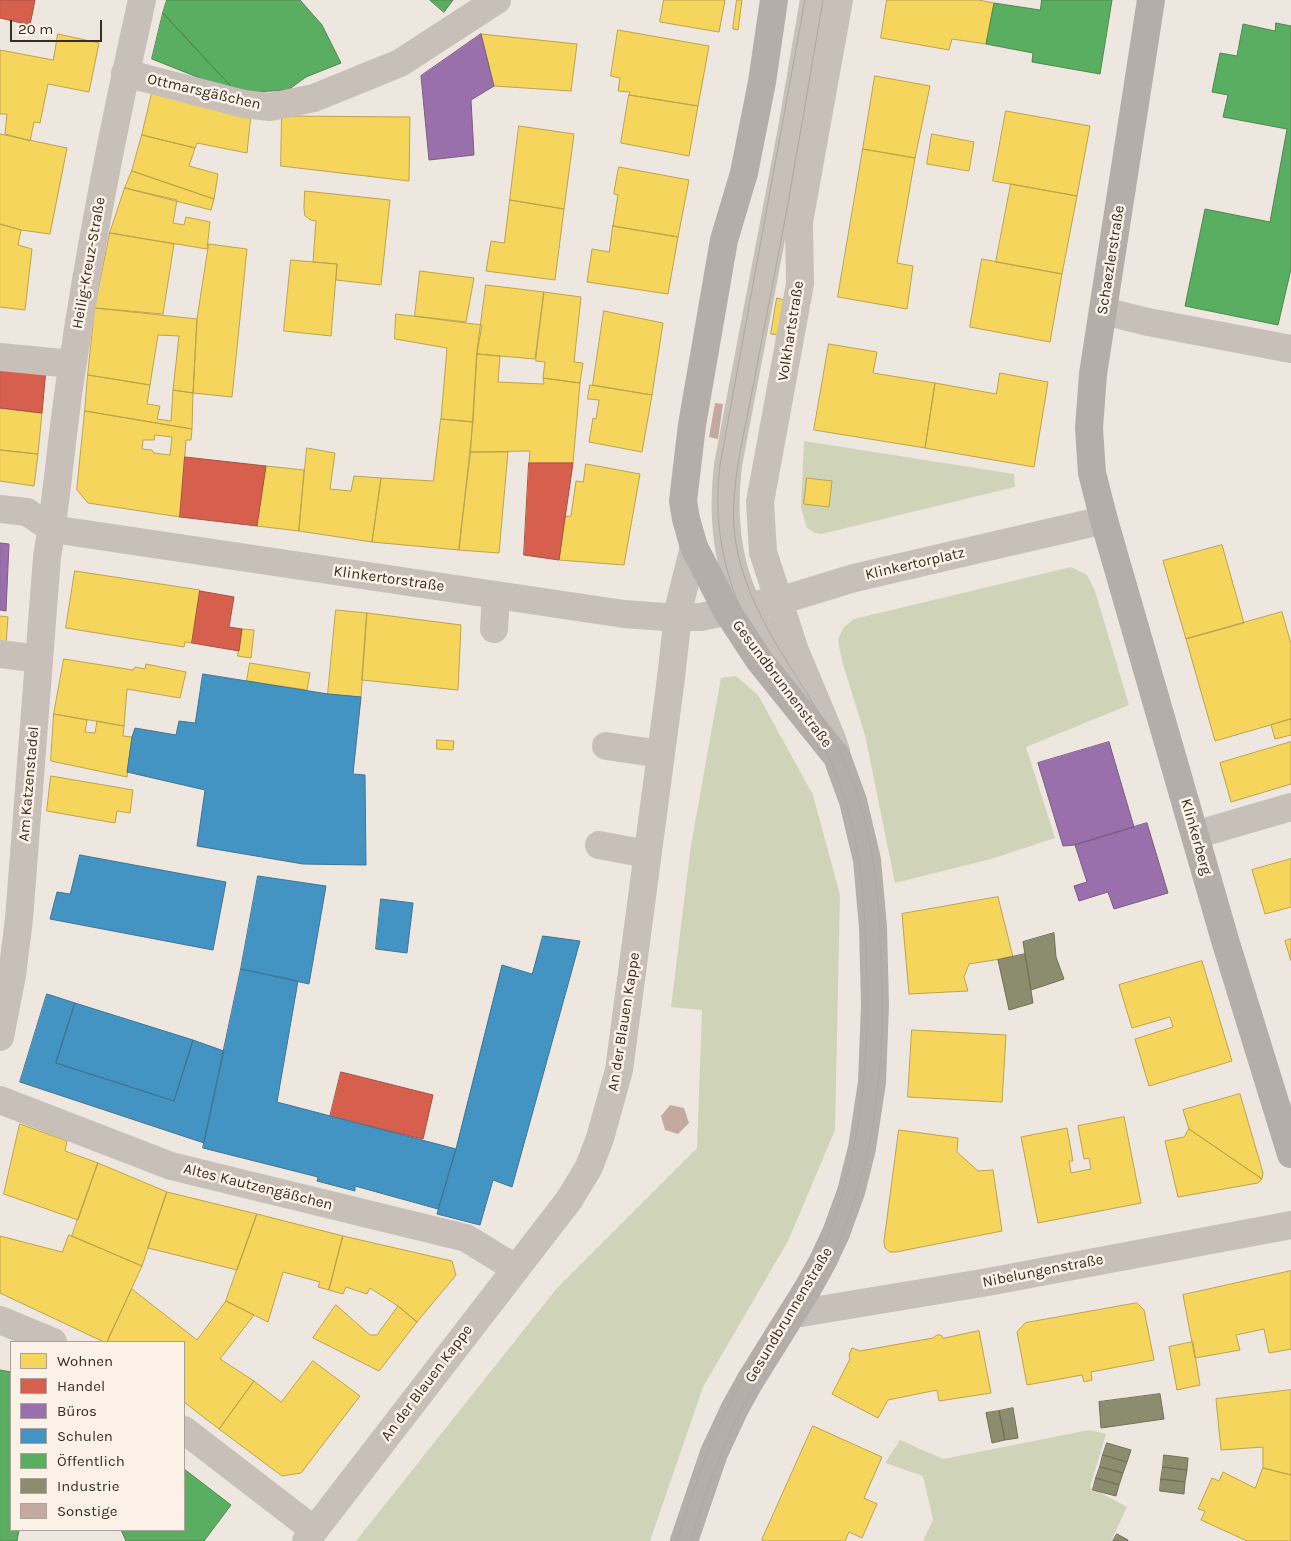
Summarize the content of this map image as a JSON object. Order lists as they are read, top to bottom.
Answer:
{
  "streets": {
    "main road": ["Schaezlerstraße", "Gesundbrunnenstraße", "Klinkerberg"],
    "street": [
      "Ottmarsgäßchen",
      "Heilig-Kreuz-Straße",
      "Volkhartstraße",
      "Klinkertorplatz",
      "Klinkertorstraße",
      "Am Katzenstadel",
      "An der Blauen Kappe",
      "Altes Kautzengäßchen",
      "Nibelungenstraße"
    ]
  },
  "crossings": [
    ["Ottmarsgäßchen", "Heilig-Kreuz-Straße"],
    ["Schaezlerstraße", "Klinkertorplatz"],
    ["Schaezlerstraße", "Klinkerberg"],
    ["Heilig-Kreuz-Straße", "Klinkertorstraße"],
    ["Heilig-Kreuz-Straße", "Am Katzenstadel"],
    ["Volkhartstraße", "Klinkertorplatz"],
    ["Volkhartstraße", "Gesundbrunnenstraße"],
    ["Klinkertorplatz", "Klinkertorstraße"],
    ["Klinkertorplatz", "Gesundbrunnenstraße"],
    ["Klinkertorplatz", "Klinkerberg"],
    ["Klinkertorstraße", "Gesundbrunnenstraße"],
    ["Klinkertorstraße", "Am Katzenstadel"],
    ["Klinkertorstraße", "An der Blauen Kappe"],
    ["Gesundbrunnenstraße", "Nibelungenstraße"],
    ["An der Blauen Kappe", "Altes Kautzengäßchen"]
  ],
  "legend": [
    "Wohnen",
    "Handel",
    "Büros",
    "Schulen",
    "Öffentlich",
    "Industrie",
    "Sonstige"
  ],
  "scale_bar": "20 m"
}
